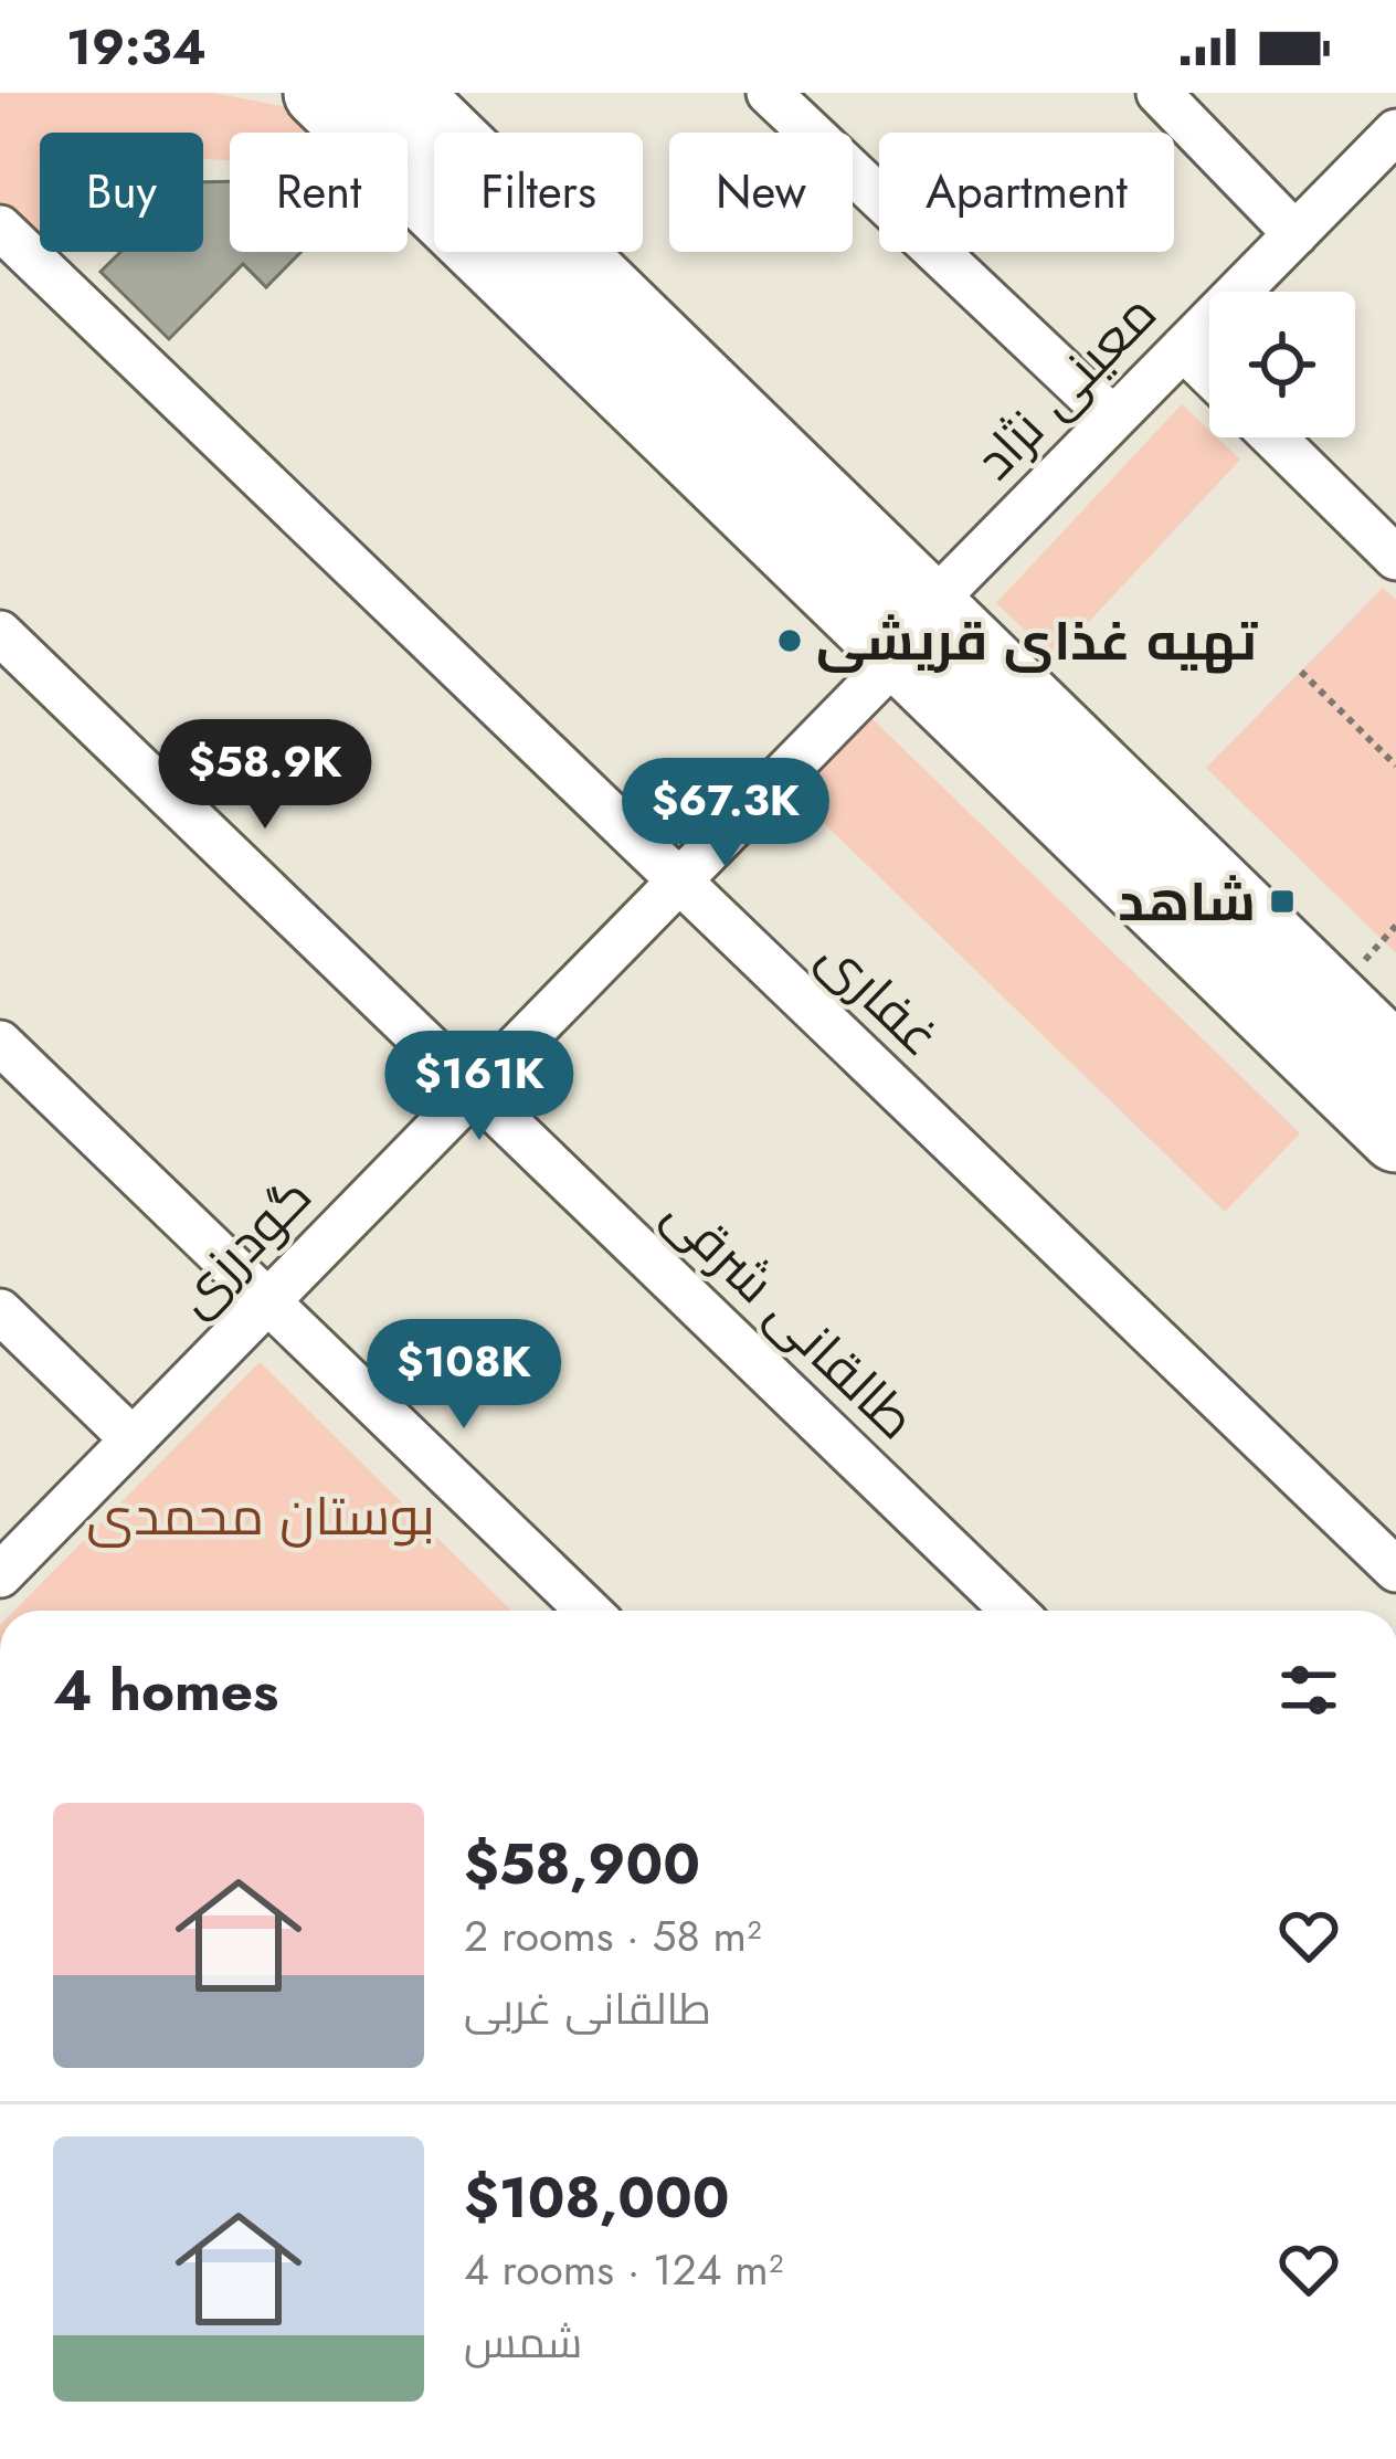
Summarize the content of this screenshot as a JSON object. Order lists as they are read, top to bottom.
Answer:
{
  "streets": {
    "street": [
      "معینی نژاد",
      "غفاری",
      "گودرزی",
      "طالقانی شرقی"
    ]
  },
  "crossings": [
    ["معینی نژاد", "گودرزی"],
    ["غفاری", "گودرزی"],
    ["گودرزی", "طالقانی شرقی"]
  ],
  "parks": ["بوستان محمدی"],
  "places": {
    "other": ["تهیه غذای قریشی"],
    "transit": ["شاهد"]
  },
  "page": {
    "status": "19:34",
    "chip": [
      "Buy",
      "Rent",
      "Filters",
      "New",
      "Apartment"
    ],
    "price": [
      "$58.9K",
      "$67.3K",
      "$161K",
      "$108K"
    ],
    "heading": "4 homes",
    "list": [
      {
        "name": "$58,900",
        "note": "2 rooms · 58 m² · طالقانی غربی"
      },
      {
        "name": "$108,000",
        "note": "4 rooms · 124 m² · شمس"
      }
    ]
  }
}
